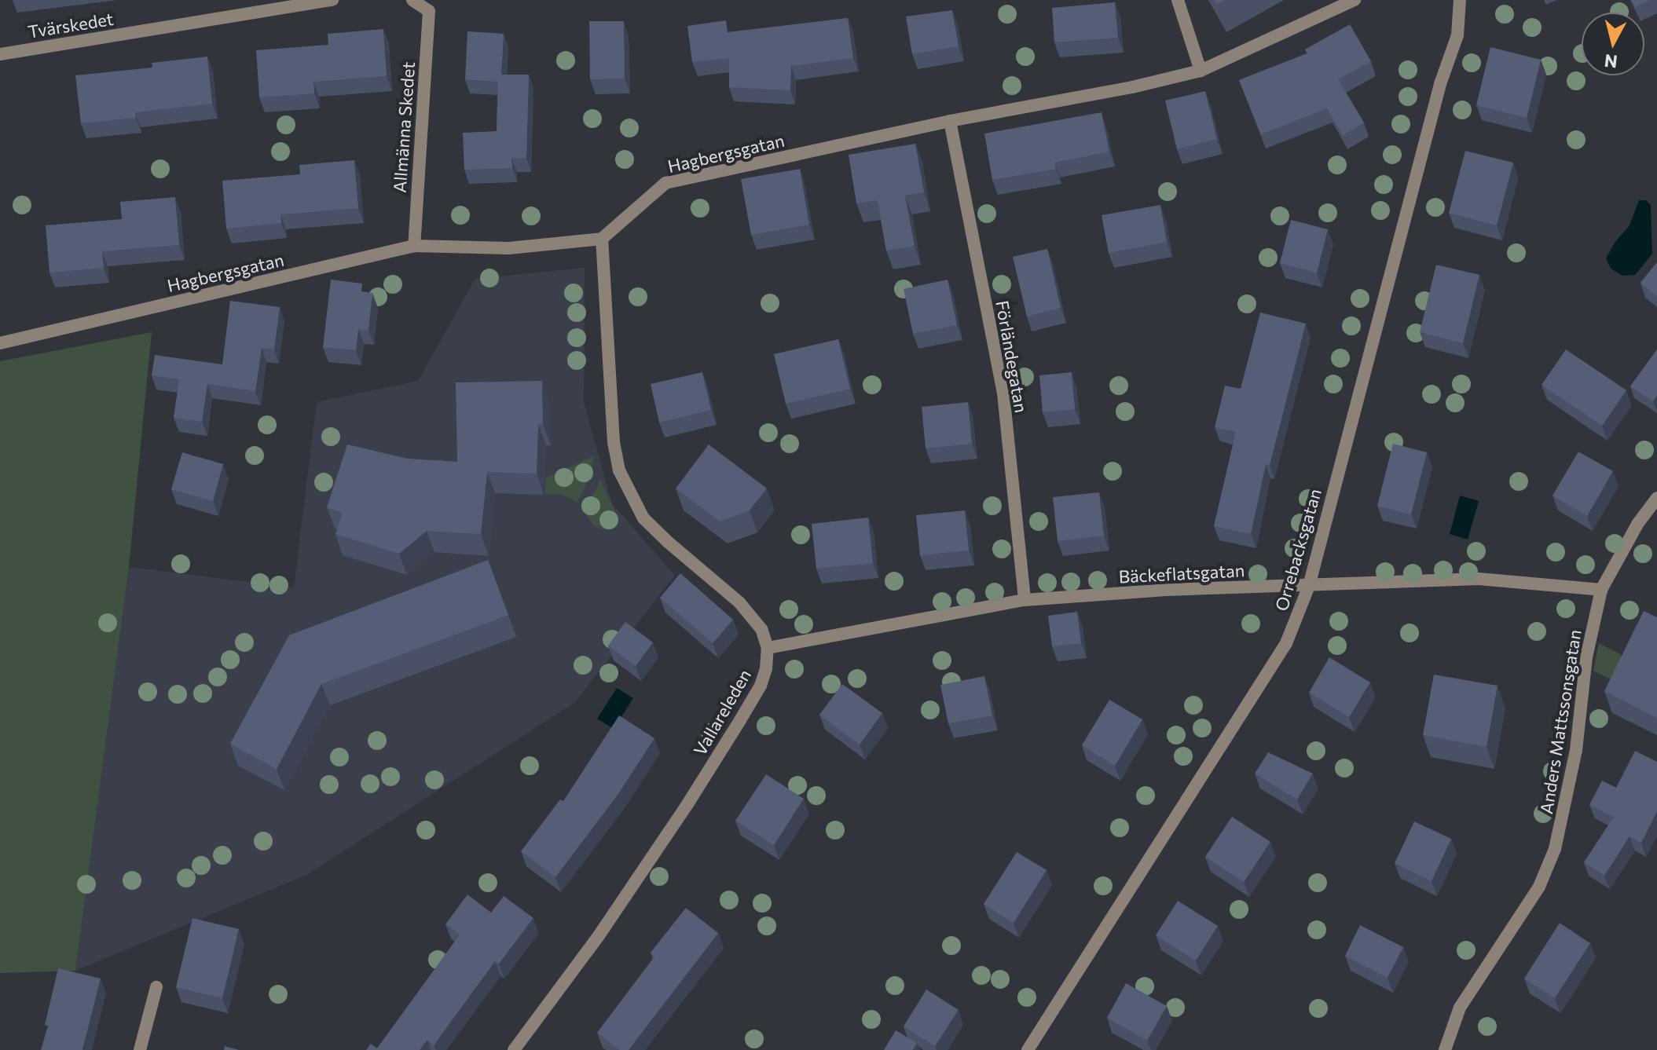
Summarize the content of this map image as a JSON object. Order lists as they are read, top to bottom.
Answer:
{
  "streets": {
    "street": [
      "Tvärskedet",
      "Allmänna Skedet",
      "Hagbergsgatan",
      "Förländegatan",
      "Orrebacksgatan",
      "Bäckeflatsgatan",
      "Vallareleden",
      "Anders Mattssonsgatan"
    ]
  },
  "crossings": [
    ["Allmänna Skedet", "Hagbergsgatan"],
    ["Hagbergsgatan", "Förländegatan"],
    ["Förländegatan", "Bäckeflatsgatan"],
    ["Orrebacksgatan", "Bäckeflatsgatan"],
    ["Bäckeflatsgatan", "Vallareleden"],
    ["Bäckeflatsgatan", "Anders Mattssonsgatan"]
  ],
  "north": "bottom"
}
